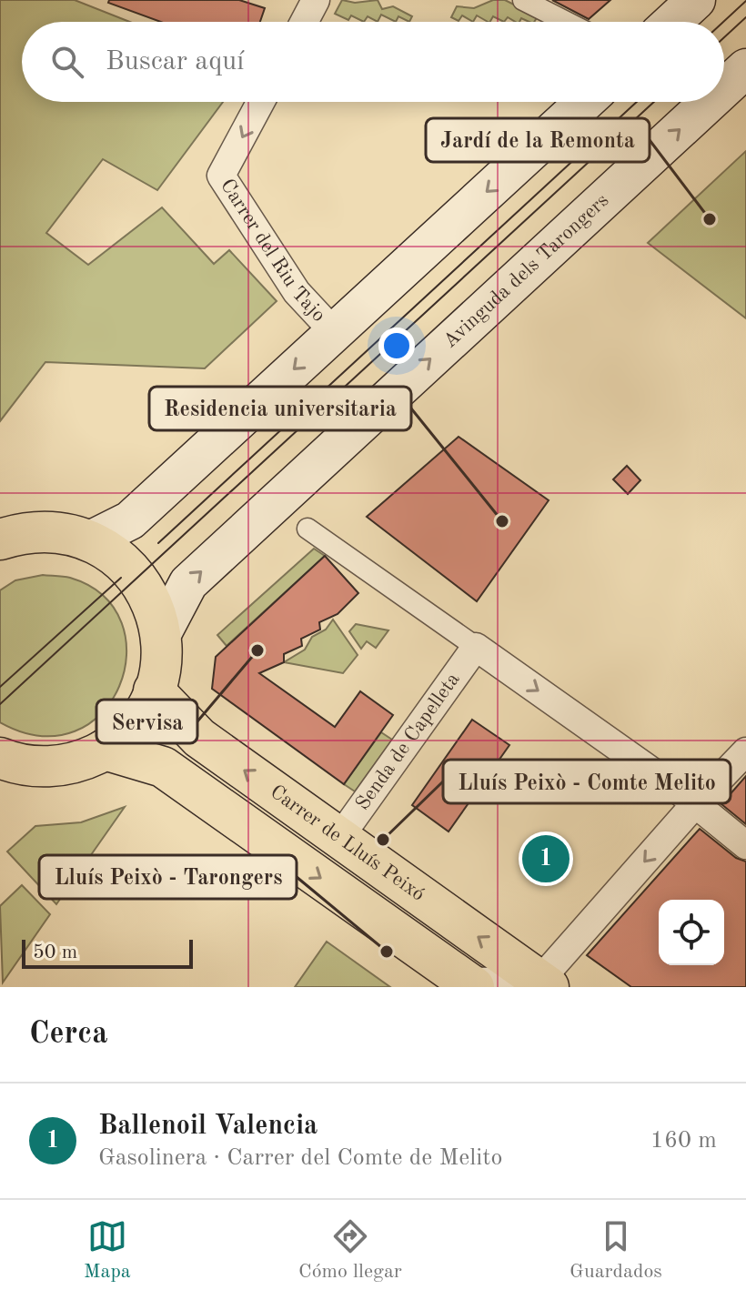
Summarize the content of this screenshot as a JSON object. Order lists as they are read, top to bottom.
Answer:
{
  "streets": {
    "main road": ["Avinguda dels Tarongers", "Carrer de Lluís Peixó"],
    "street": ["Carrer del Riu Tajo", "Senda de Capelleta"]
  },
  "crossings": [
    ["Senda de Capelleta", "Carrer de Lluís Peixó"]
  ],
  "one_way": ["Carrer del Riu Tajo"],
  "places": [
    "Jardí de la Remonta",
    "Residencia universitaria",
    "Servisa",
    "Lluís Peixò - Comte Melito",
    "Lluís Peixò - Tarongers"
  ],
  "scale_bar": "50 m",
  "page": {
    "search": "Buscar aquí",
    "pins": "1",
    "scale": "50 m",
    "heading": "Cerca",
    "list": [
      {
        "mark": "1",
        "name": "Ballenoil Valencia",
        "note": "Gasolinera · Carrer del Comte de Melito",
        "value": "160 m"
      }
    ],
    "nav": ["Mapa", "Cómo llegar", "Guardados"]
  }
}
